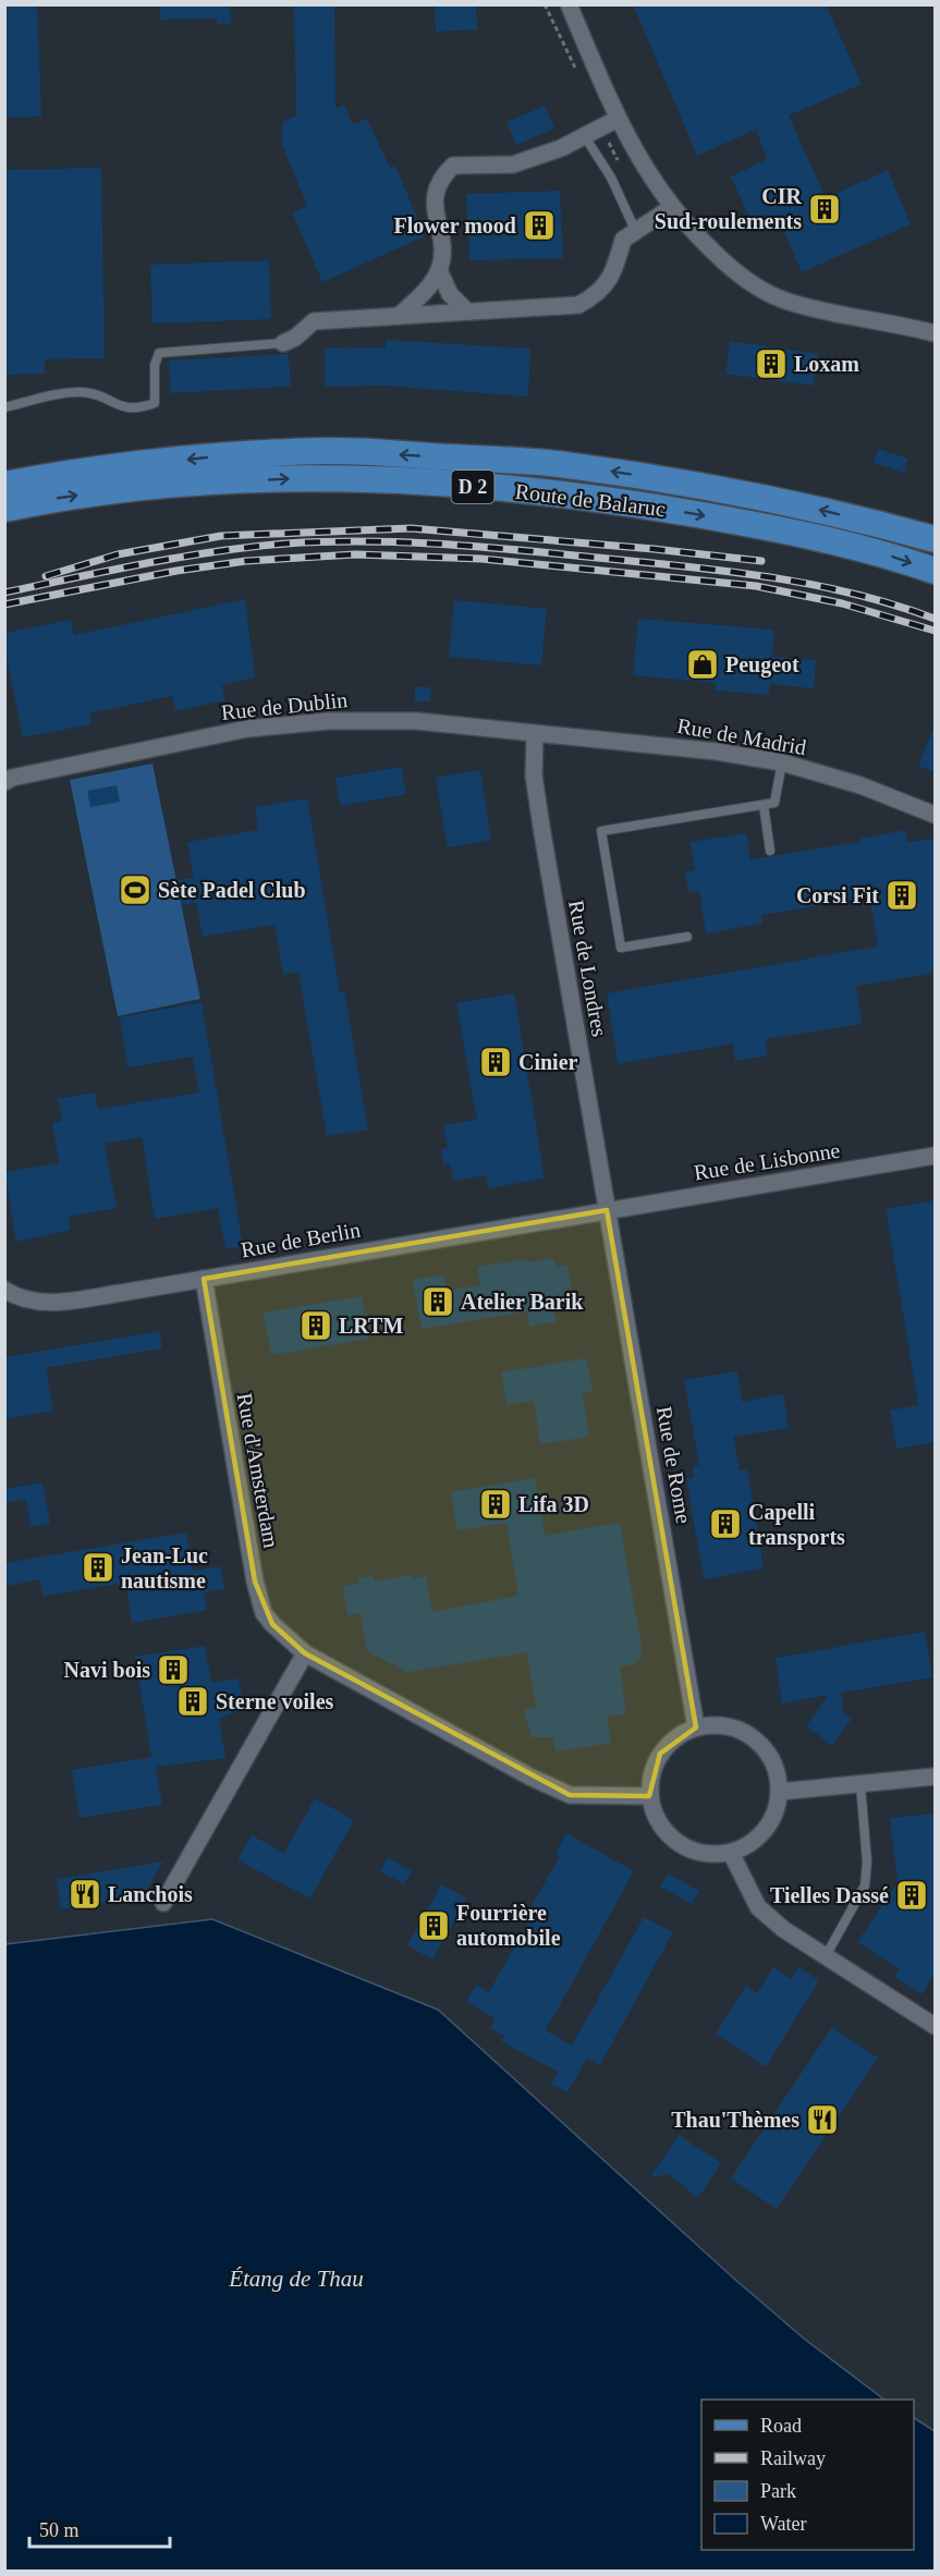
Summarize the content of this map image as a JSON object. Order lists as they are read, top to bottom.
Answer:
{
  "streets": {
    "main road": ["D 2", "Route de Balaruc"],
    "street": [
      "Rue de Dublin",
      "Rue de Madrid",
      "Rue de Londres",
      "Rue de Lisbonne",
      "Rue de Berlin",
      "Rue de Rome",
      "Rue d'Amsterdam"
    ]
  },
  "crossings": [
    ["Rue de Dublin", "Rue de Madrid"],
    ["Rue de Dublin", "Rue de Londres"],
    ["Rue de Madrid", "Rue de Londres"],
    ["Rue de Londres", "Rue de Lisbonne"],
    ["Rue de Londres", "Rue de Berlin"],
    ["Rue de Londres", "Rue de Rome"],
    ["Rue de Lisbonne", "Rue de Berlin"],
    ["Rue de Lisbonne", "Rue de Rome"],
    ["Rue de Berlin", "Rue de Rome"],
    ["Rue de Berlin", "Rue d'Amsterdam"],
    ["Rue de Rome", "Rue d'Amsterdam"]
  ],
  "water": ["Étang de Thau"],
  "places": {
    "building": [
      "CIR Sud-roulements",
      "Flower mood",
      "Loxam",
      "Corsi Fit",
      "Cinier",
      "Atelier Barik",
      "LRTM",
      "Lifa 3D",
      "Capelli transports",
      "Jean-Luc nautisme",
      "Navi bois",
      "Sterne voiles",
      "Tielles Dassé",
      "Fourrière automobile"
    ],
    "shop": ["Peugeot"],
    "sports": ["Sète Padel Club"],
    "restaurant": ["Lanchois", "Thau'Thèmes"]
  },
  "legend": [
    "Road",
    "Railway",
    "Park",
    "Water"
  ],
  "scale_bar": "50 m"
}
